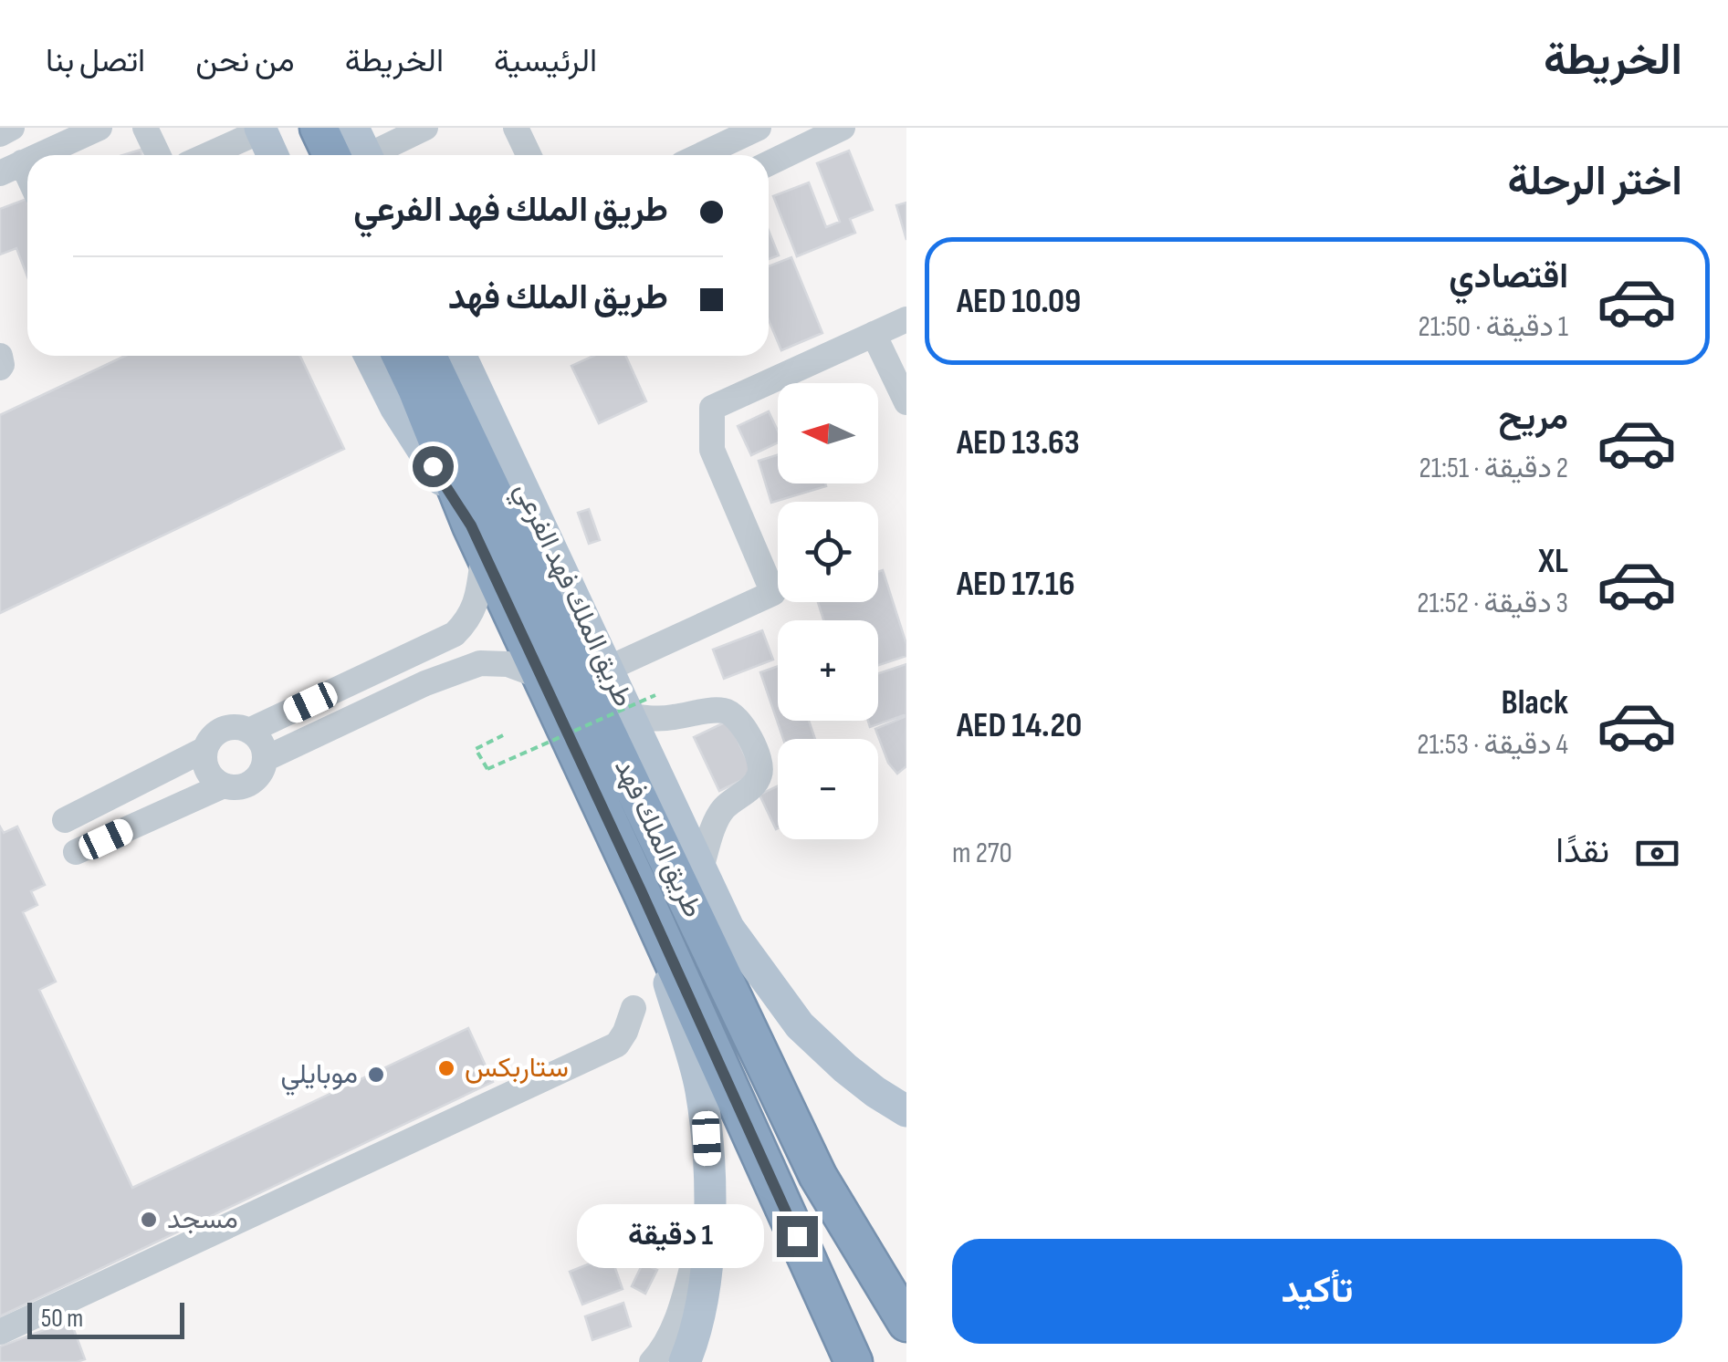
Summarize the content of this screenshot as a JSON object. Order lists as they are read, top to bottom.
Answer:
{
  "streets": {
    "highway": ["طريق الملك فهد الفرعي", "طريق الملك فهد"]
  },
  "places": ["ستاربكس", "موبايلي", "مسجد"],
  "scale_bar": "50 m",
  "north": "left",
  "page": {
    "header": "الخريطة",
    "nav": [
      "الرئيسية",
      "الخريطة",
      "من نحن",
      "اتصل بنا"
    ],
    "heading": "اختر الرحلة",
    "banner": ["طريق الملك فهد الفرعي", "طريق الملك فهد"],
    "list": [
      {
        "name": "اقتصادي",
        "note": "1 دقيقة · 21:50",
        "value": "AED 10.09"
      },
      {
        "name": "مريح",
        "note": "2 دقيقة · 21:51",
        "value": "AED 13.63"
      },
      {
        "name": "XL",
        "note": "3 دقيقة · 21:52",
        "value": "AED 17.16"
      },
      {
        "name": "Black",
        "note": "4 دقيقة · 21:53",
        "value": "AED 14.20"
      }
    ],
    "map_buttons": ["+", "−"],
    "pay": ["نقدًا", "270 m"],
    "bubble": "1 دقيقة",
    "buttons": "تأكيد",
    "scale": "50 m"
  }
}
